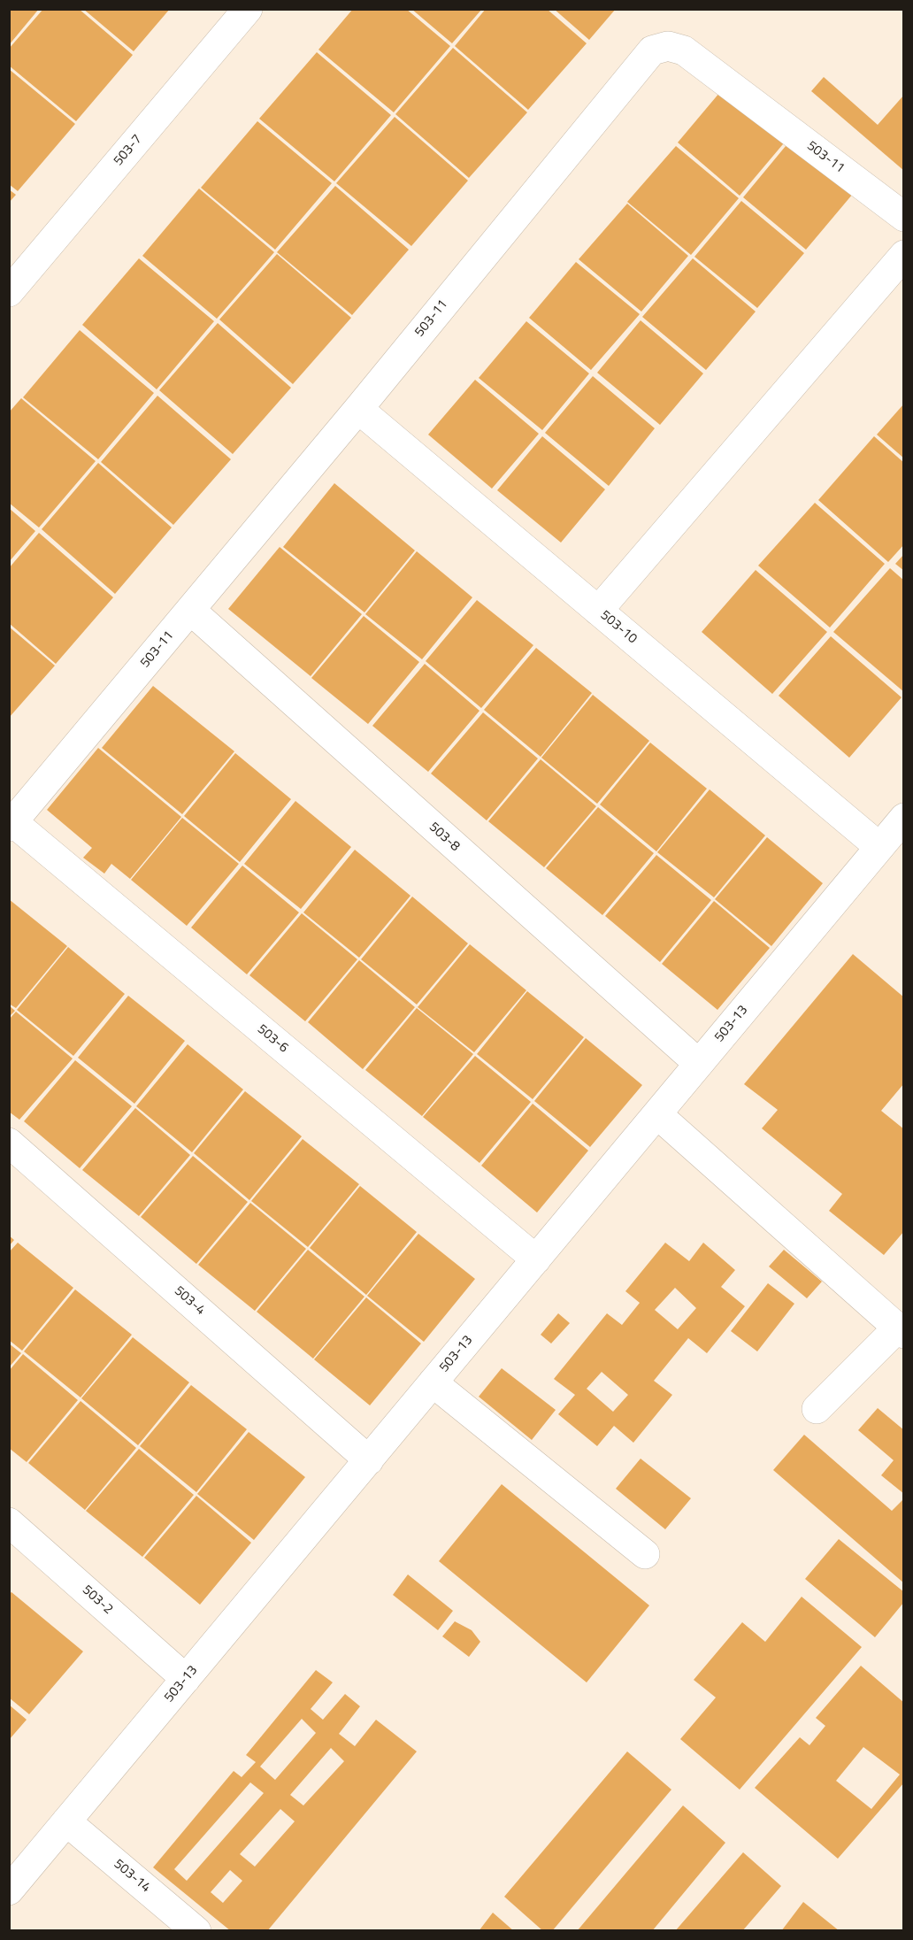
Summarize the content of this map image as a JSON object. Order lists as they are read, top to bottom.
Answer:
{
  "streets": {
    "street": [
      "503-7",
      "503-11",
      "503-10",
      "503-8",
      "503-13",
      "503-6",
      "503-4",
      "503-2",
      "503-14"
    ]
  },
  "crossings": [
    ["503-11", "503-10"],
    ["503-11", "503-8"],
    ["503-11", "503-6"],
    ["503-10", "503-13"],
    ["503-8", "503-13"],
    ["503-13", "503-6"],
    ["503-13", "503-4"],
    ["503-13", "503-2"],
    ["503-13", "503-14"]
  ]
}
